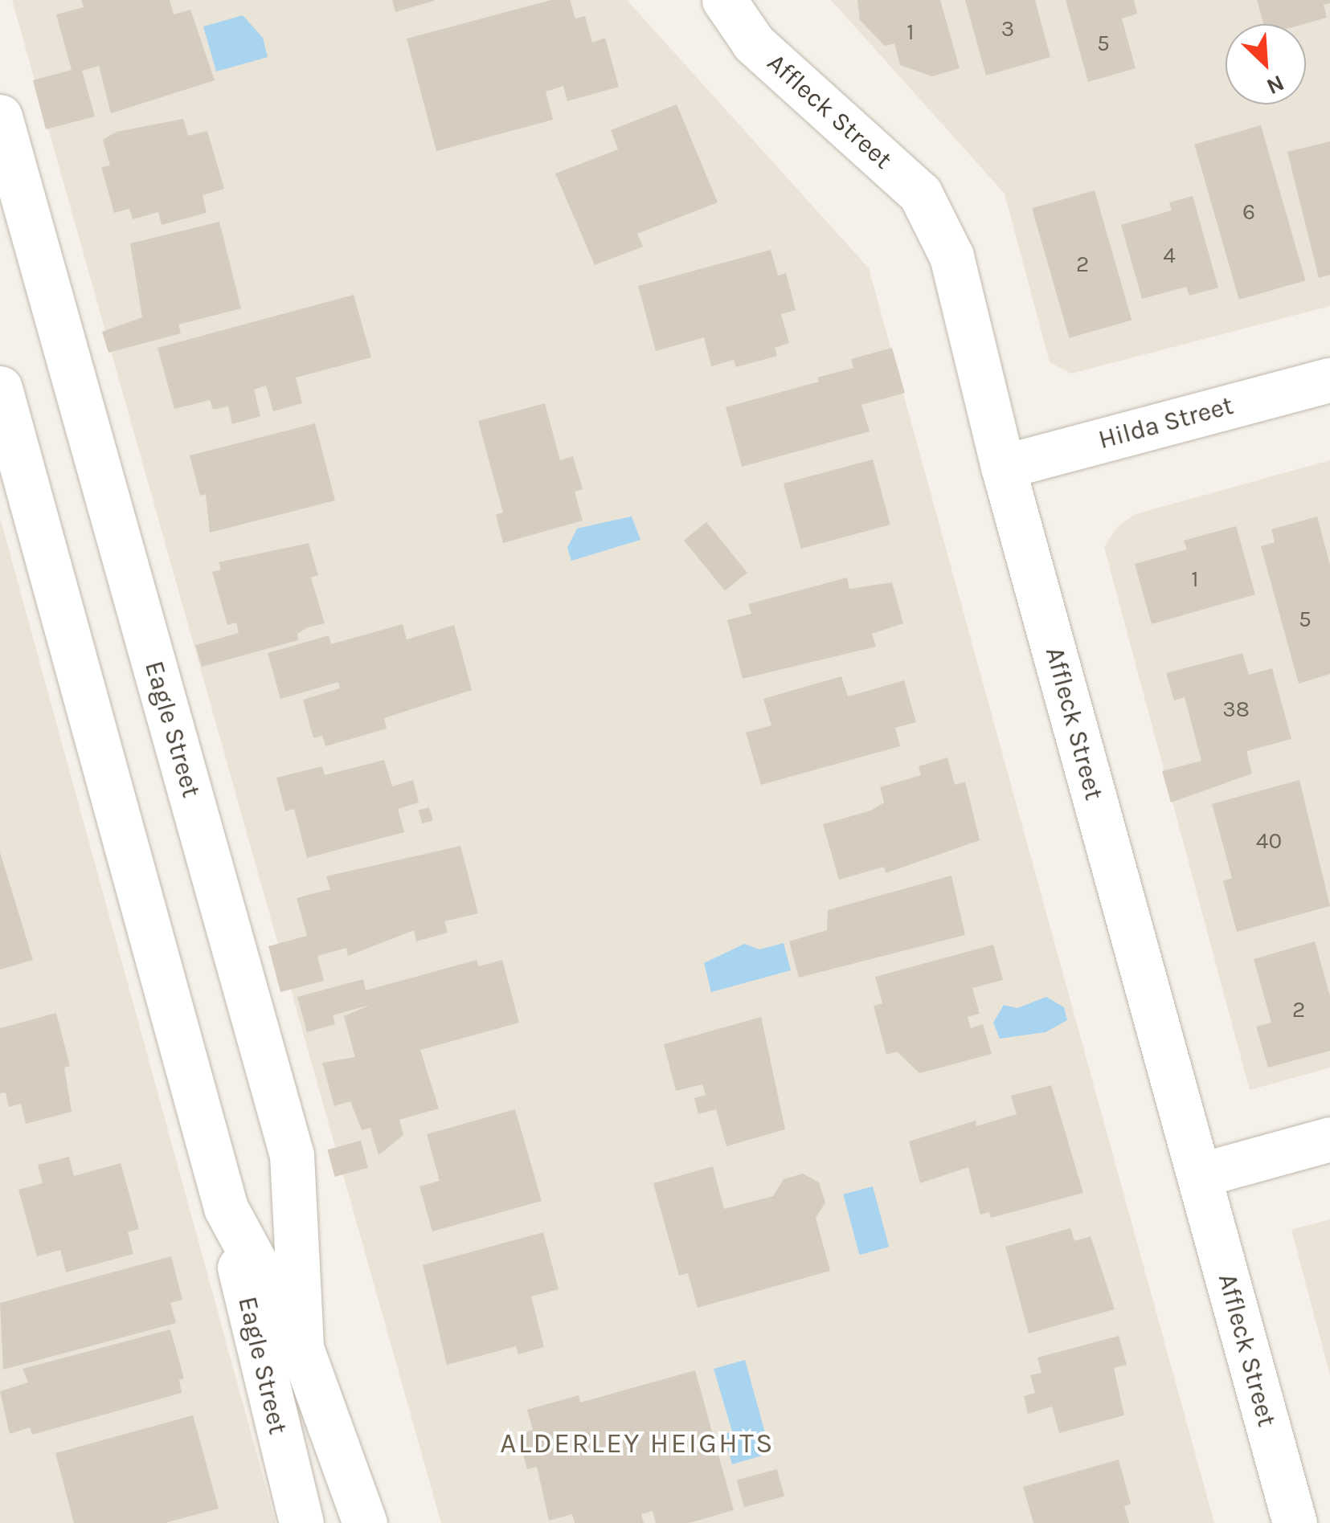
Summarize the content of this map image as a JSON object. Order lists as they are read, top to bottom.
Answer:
{
  "streets": {
    "street": ["Affleck Street", "Hilda Street", "Eagle Street"]
  },
  "crossings": [
    ["Affleck Street", "Hilda Street"]
  ],
  "districts": ["ALDERLEY HEIGHTS"],
  "house_numbers": [
    "3",
    "1",
    "5",
    "6",
    "4",
    "2",
    "1",
    "5",
    "38",
    "40",
    "2"
  ],
  "north": "bottom right"
}
